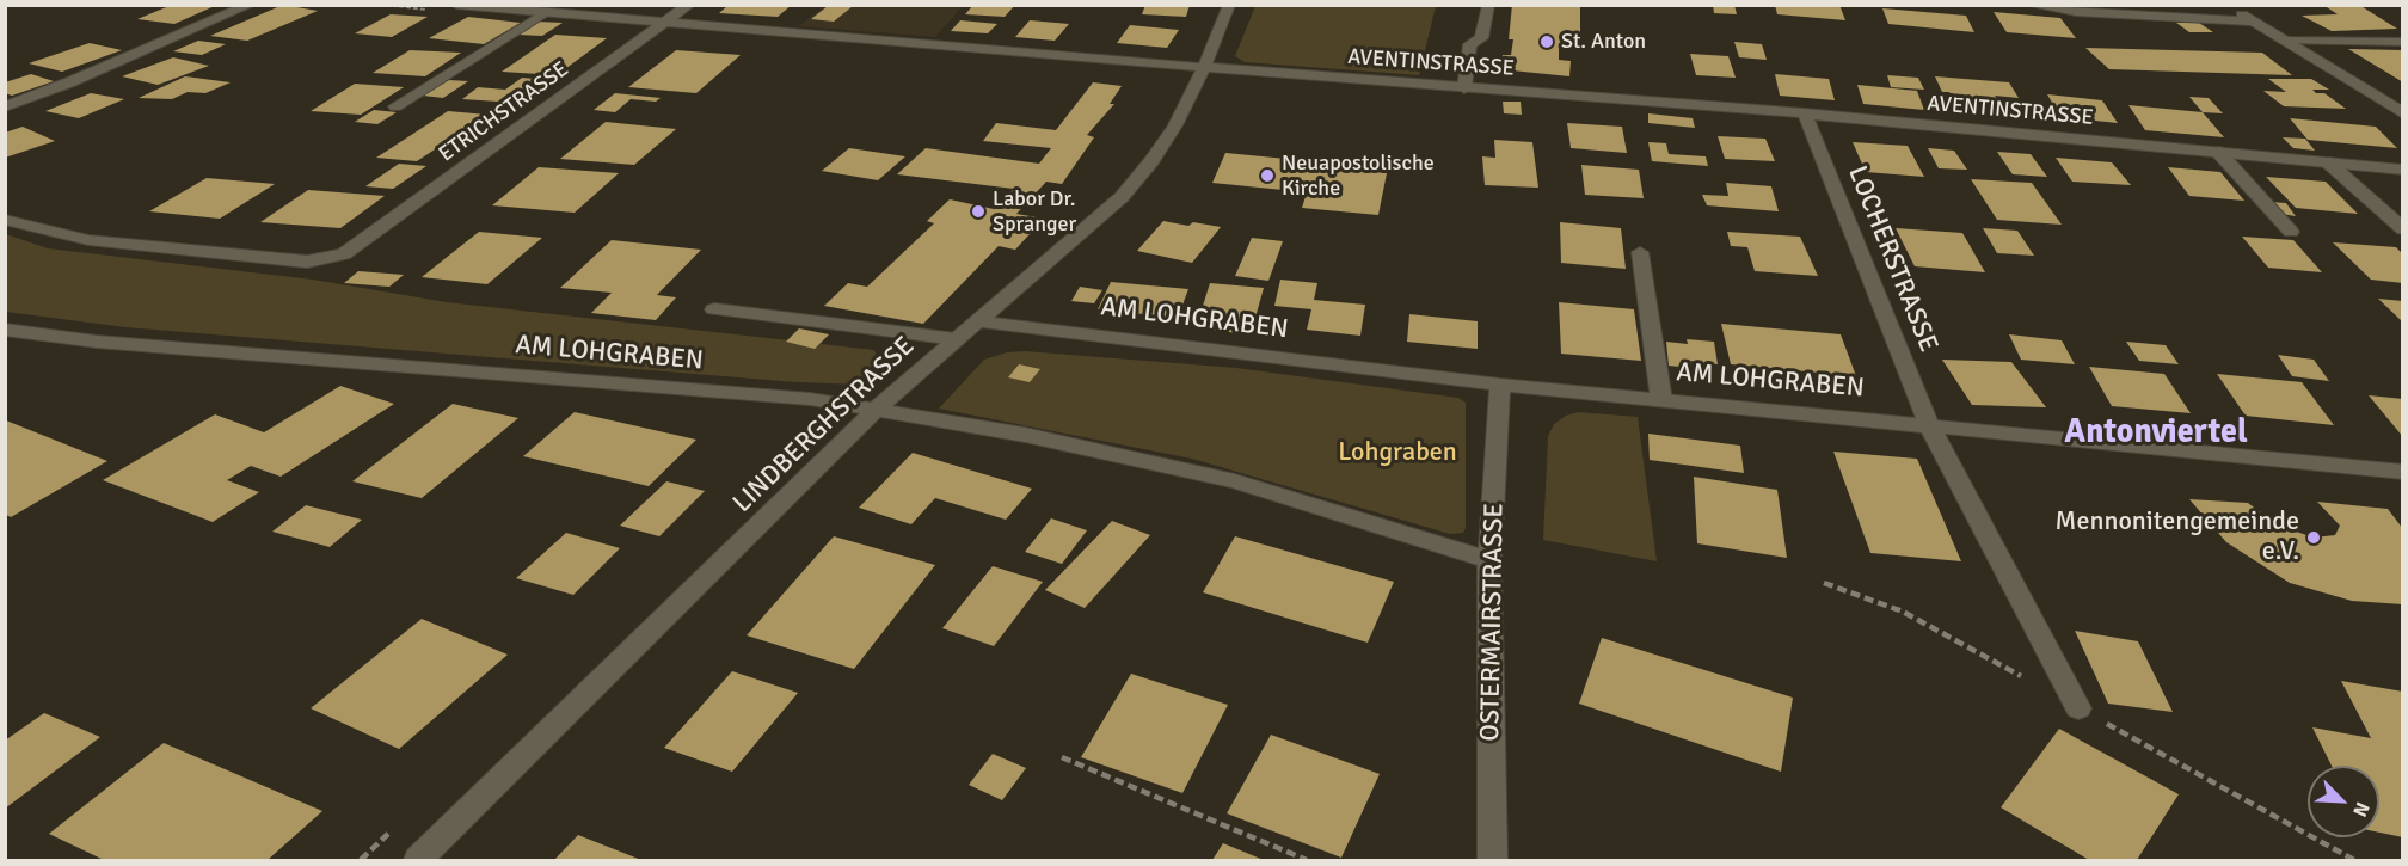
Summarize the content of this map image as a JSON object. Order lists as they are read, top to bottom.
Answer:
{
  "streets": {
    "street": [
      "AVENTINSTRASSE",
      "ETRICHSTRASSE",
      "LOCHERSTRASSE",
      "AM LOHGRABEN",
      "LINDBERGHSTRASSE",
      "OSTERMAIRSTRASSE"
    ]
  },
  "crossings": [
    ["AVENTINSTRASSE", "ETRICHSTRASSE"],
    ["AVENTINSTRASSE", "LOCHERSTRASSE"],
    ["AVENTINSTRASSE", "LINDBERGHSTRASSE"],
    ["LOCHERSTRASSE", "AM LOHGRABEN"],
    ["AM LOHGRABEN", "LINDBERGHSTRASSE"],
    ["AM LOHGRABEN", "OSTERMAIRSTRASSE"]
  ],
  "districts": ["Antonviertel"],
  "parks": ["Lohgraben"],
  "places": [
    "St. Anton",
    "Neuapostolische Kirche",
    "Labor Dr. Spranger",
    "Mennonitengemeinde e.V."
  ],
  "north": "bottom right"
}
